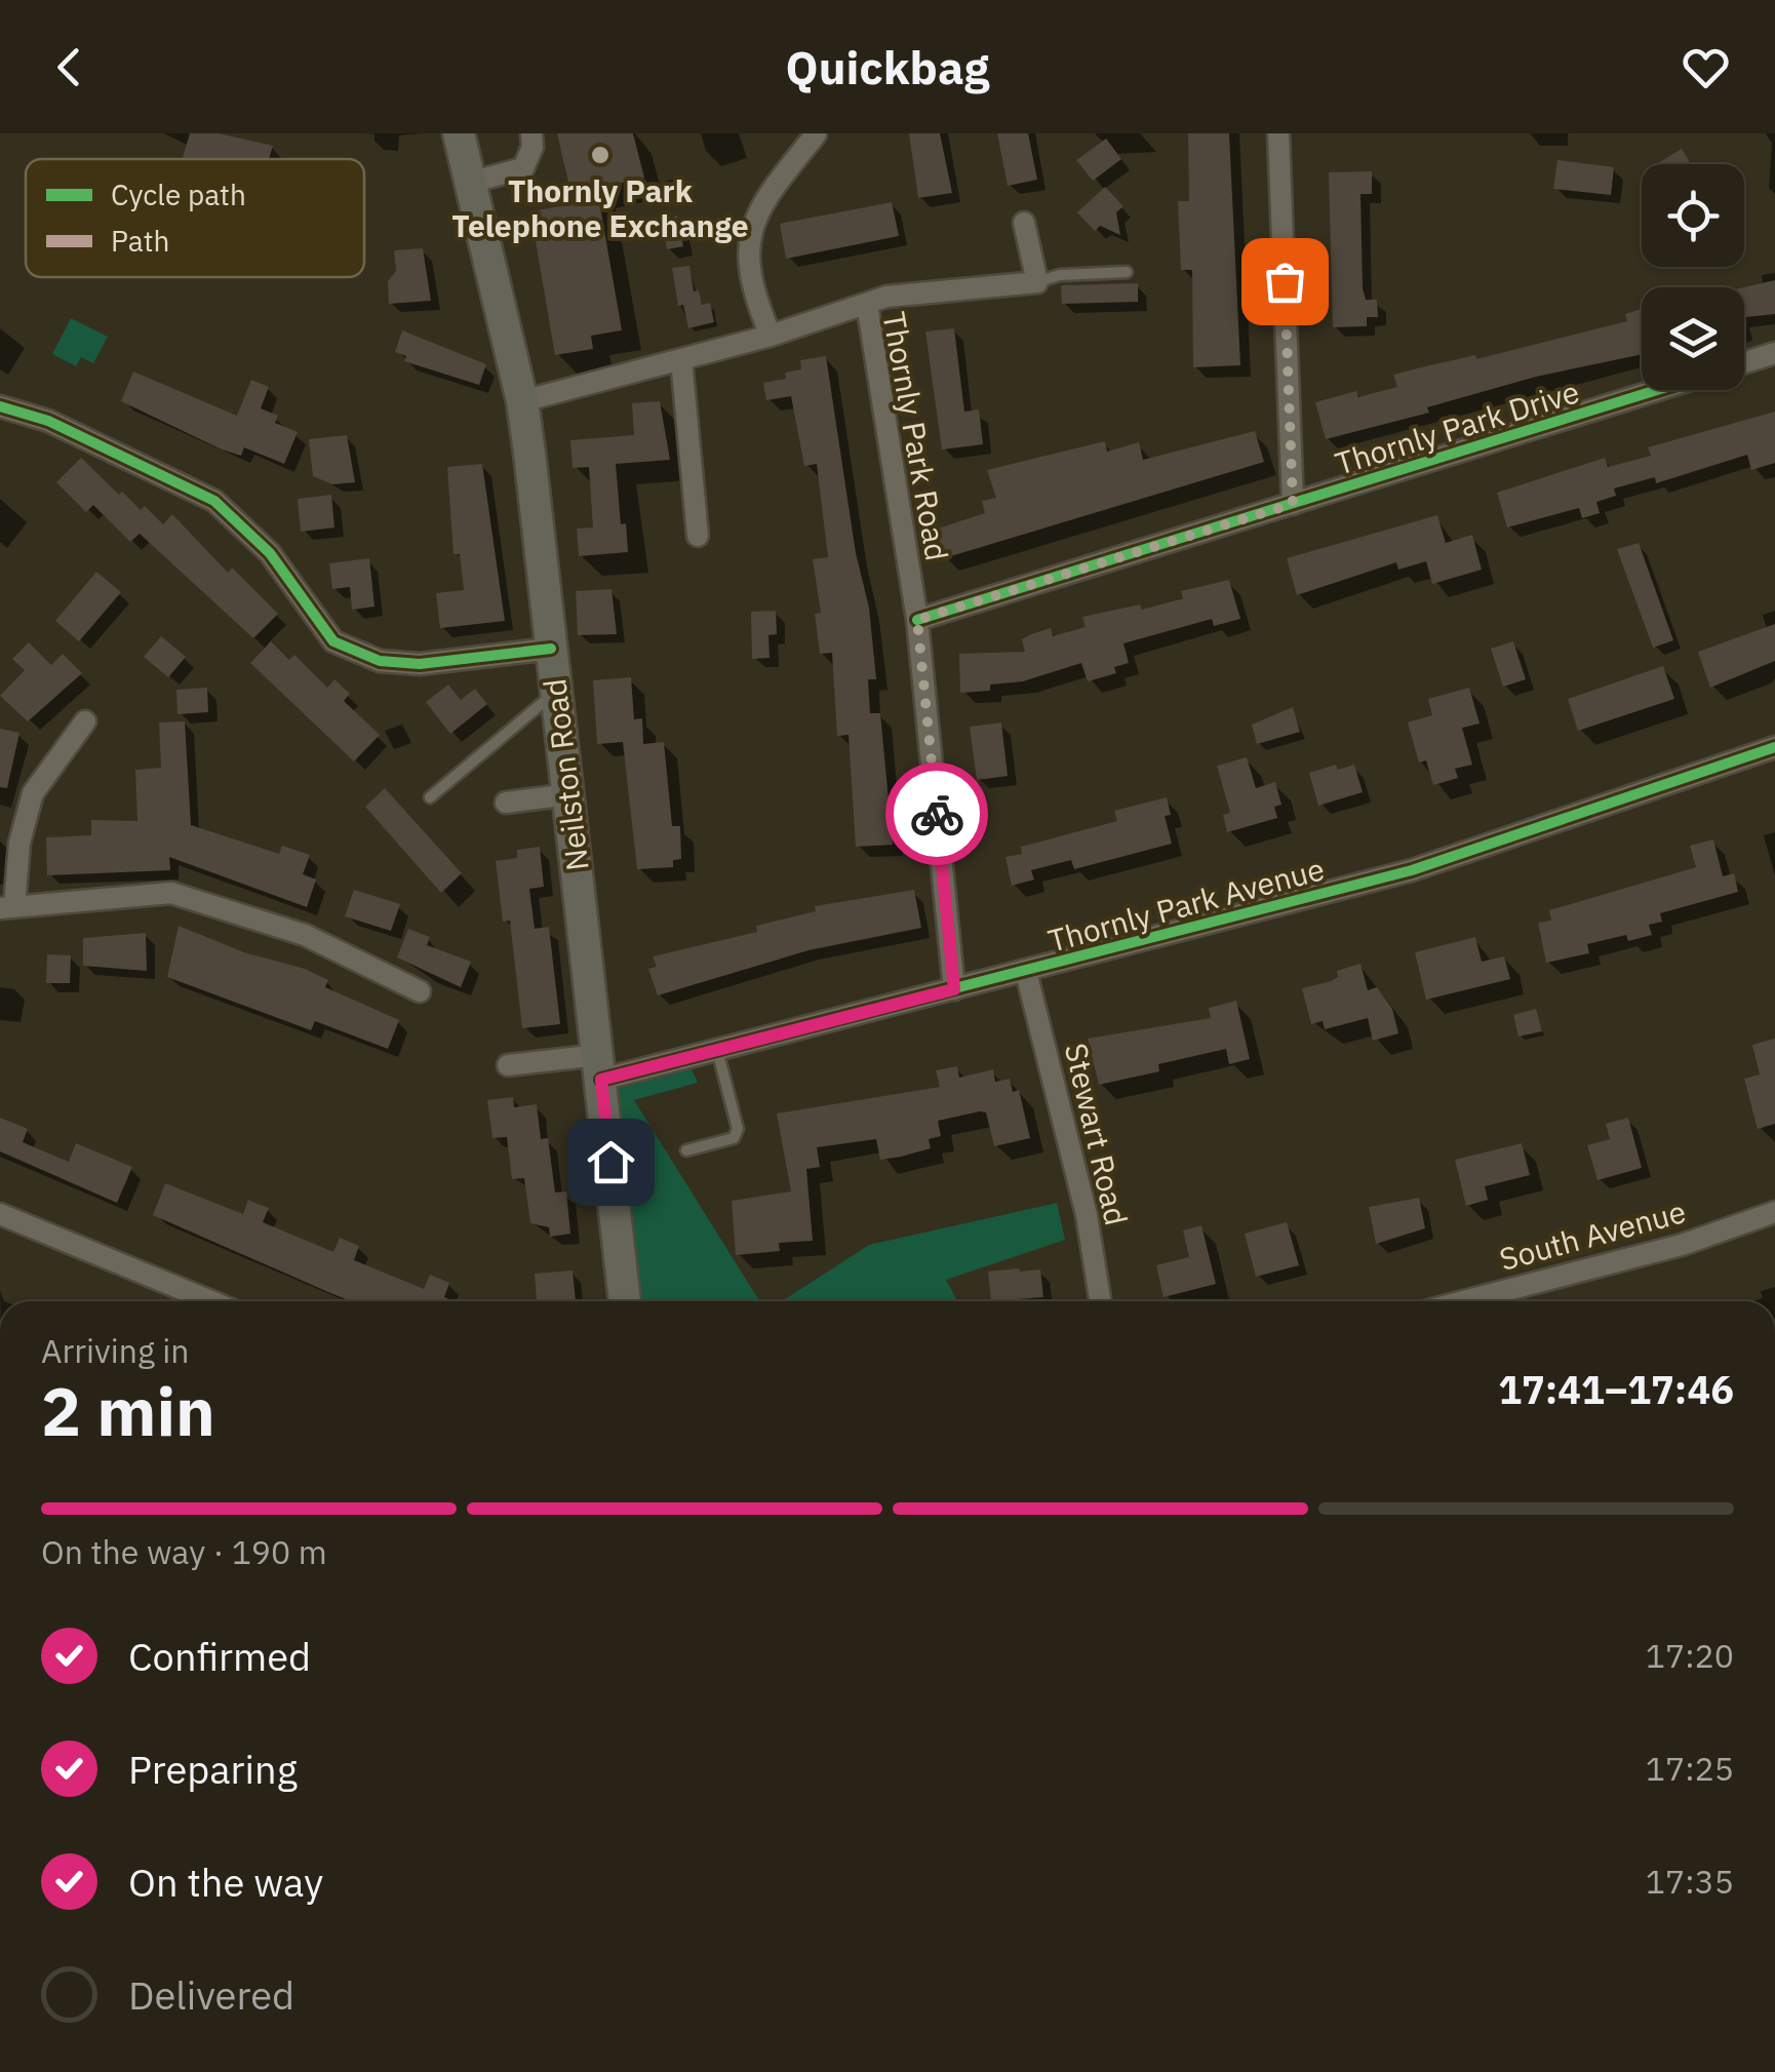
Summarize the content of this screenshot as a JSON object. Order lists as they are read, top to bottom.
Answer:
{
  "streets": {
    "main road": ["Neilston Road"],
    "street": [
      "Thornly Park Drive",
      "Thornly Park Road",
      "Thornly Park Avenue",
      "Stewart Road",
      "South Avenue"
    ]
  },
  "crossings": [
    ["Thornly Park Drive", "Thornly Park Road"],
    ["Thornly Park Road", "Neilston Road"],
    ["Thornly Park Road", "Thornly Park Avenue"],
    ["Neilston Road", "Thornly Park Avenue"],
    ["Thornly Park Avenue", "Stewart Road"]
  ],
  "places": ["Thornly Park Telephone Exchange"],
  "legend": ["Cycle path", "Path"],
  "page": {
    "header": "Quickbag",
    "heading": ["2 min", "Arriving in", "17:41–17:46"],
    "bar": "On the way · 190 m",
    "list": [
      ["Confirmed", "17:20"],
      ["Preparing", "17:25"],
      ["On the way", "17:35"],
      "Delivered"
    ]
  }
}
